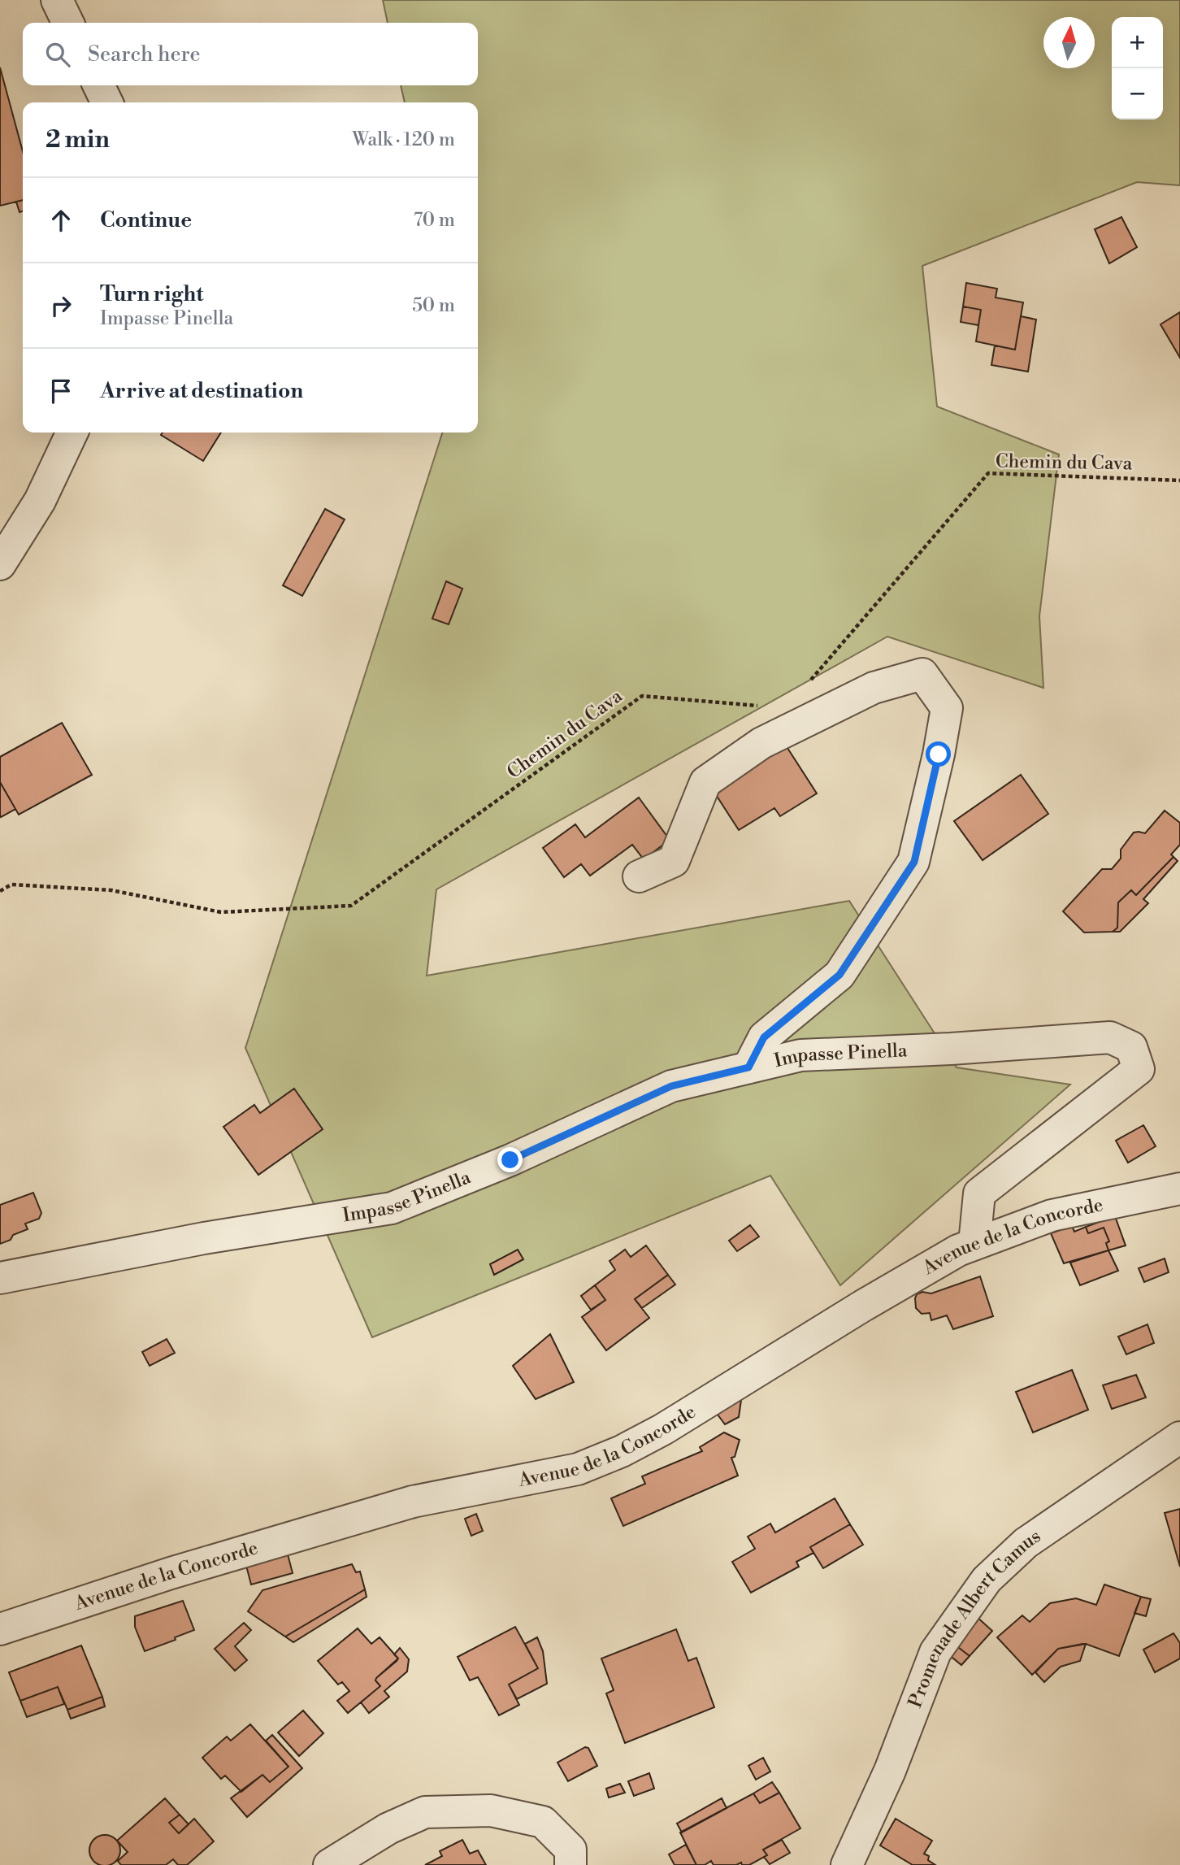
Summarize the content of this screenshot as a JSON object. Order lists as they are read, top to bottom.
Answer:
{
  "streets": {
    "street": ["Impasse Pinella", "Avenue de la Concorde", "Promenade Albert Camus"],
    "path": ["Chemin du Cava"]
  },
  "crossings": [
    ["Impasse Pinella", "Avenue de la Concorde"]
  ],
  "north": "top",
  "page": {
    "map_buttons": ["+", "−"],
    "search": "Search here",
    "heading": ["2 min", "Walk · 120 m"],
    "list": [
      ["Continue", "70 m"],
      ["Turn right", "Impasse Pinella", "50 m"],
      "Arrive at destination"
    ]
  }
}
